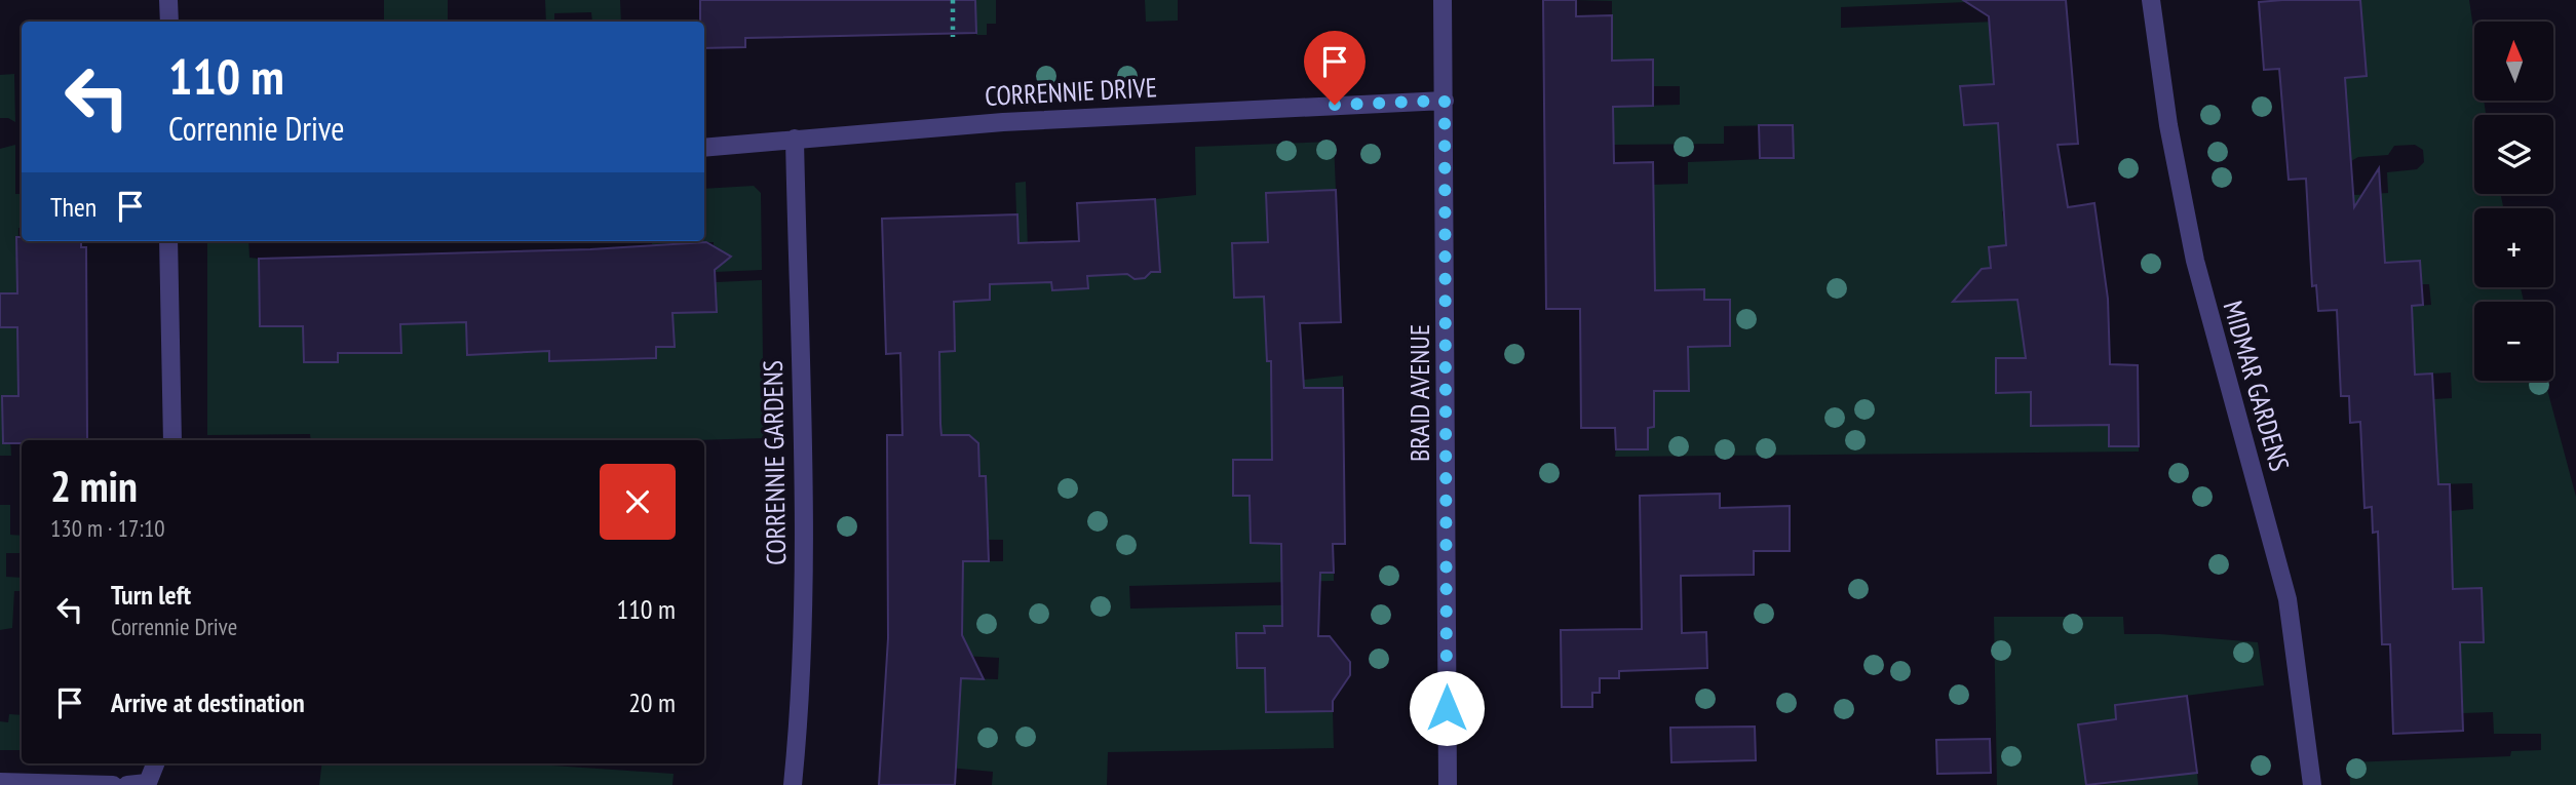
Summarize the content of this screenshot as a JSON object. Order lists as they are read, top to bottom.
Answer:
{
  "streets": {
    "street": [
      "CORRENNIE DRIVE",
      "MIDMAR GARDENS",
      "BRAID AVENUE",
      "CORRENNIE GARDENS"
    ]
  },
  "crossings": [
    ["CORRENNIE DRIVE", "BRAID AVENUE"],
    ["CORRENNIE DRIVE", "CORRENNIE GARDENS"]
  ],
  "north": "top",
  "page": {
    "map_buttons": ["+", "−"],
    "turn": ["110 m", "Corrennie Drive"],
    "then": "Then",
    "heading": ["2 min", "130 m · 17:10"],
    "list": [
      {
        "name": "Turn left",
        "note": "Corrennie Drive",
        "value": "110 m"
      },
      {
        "name": "Arrive at destination",
        "value": "20 m"
      }
    ]
  }
}
